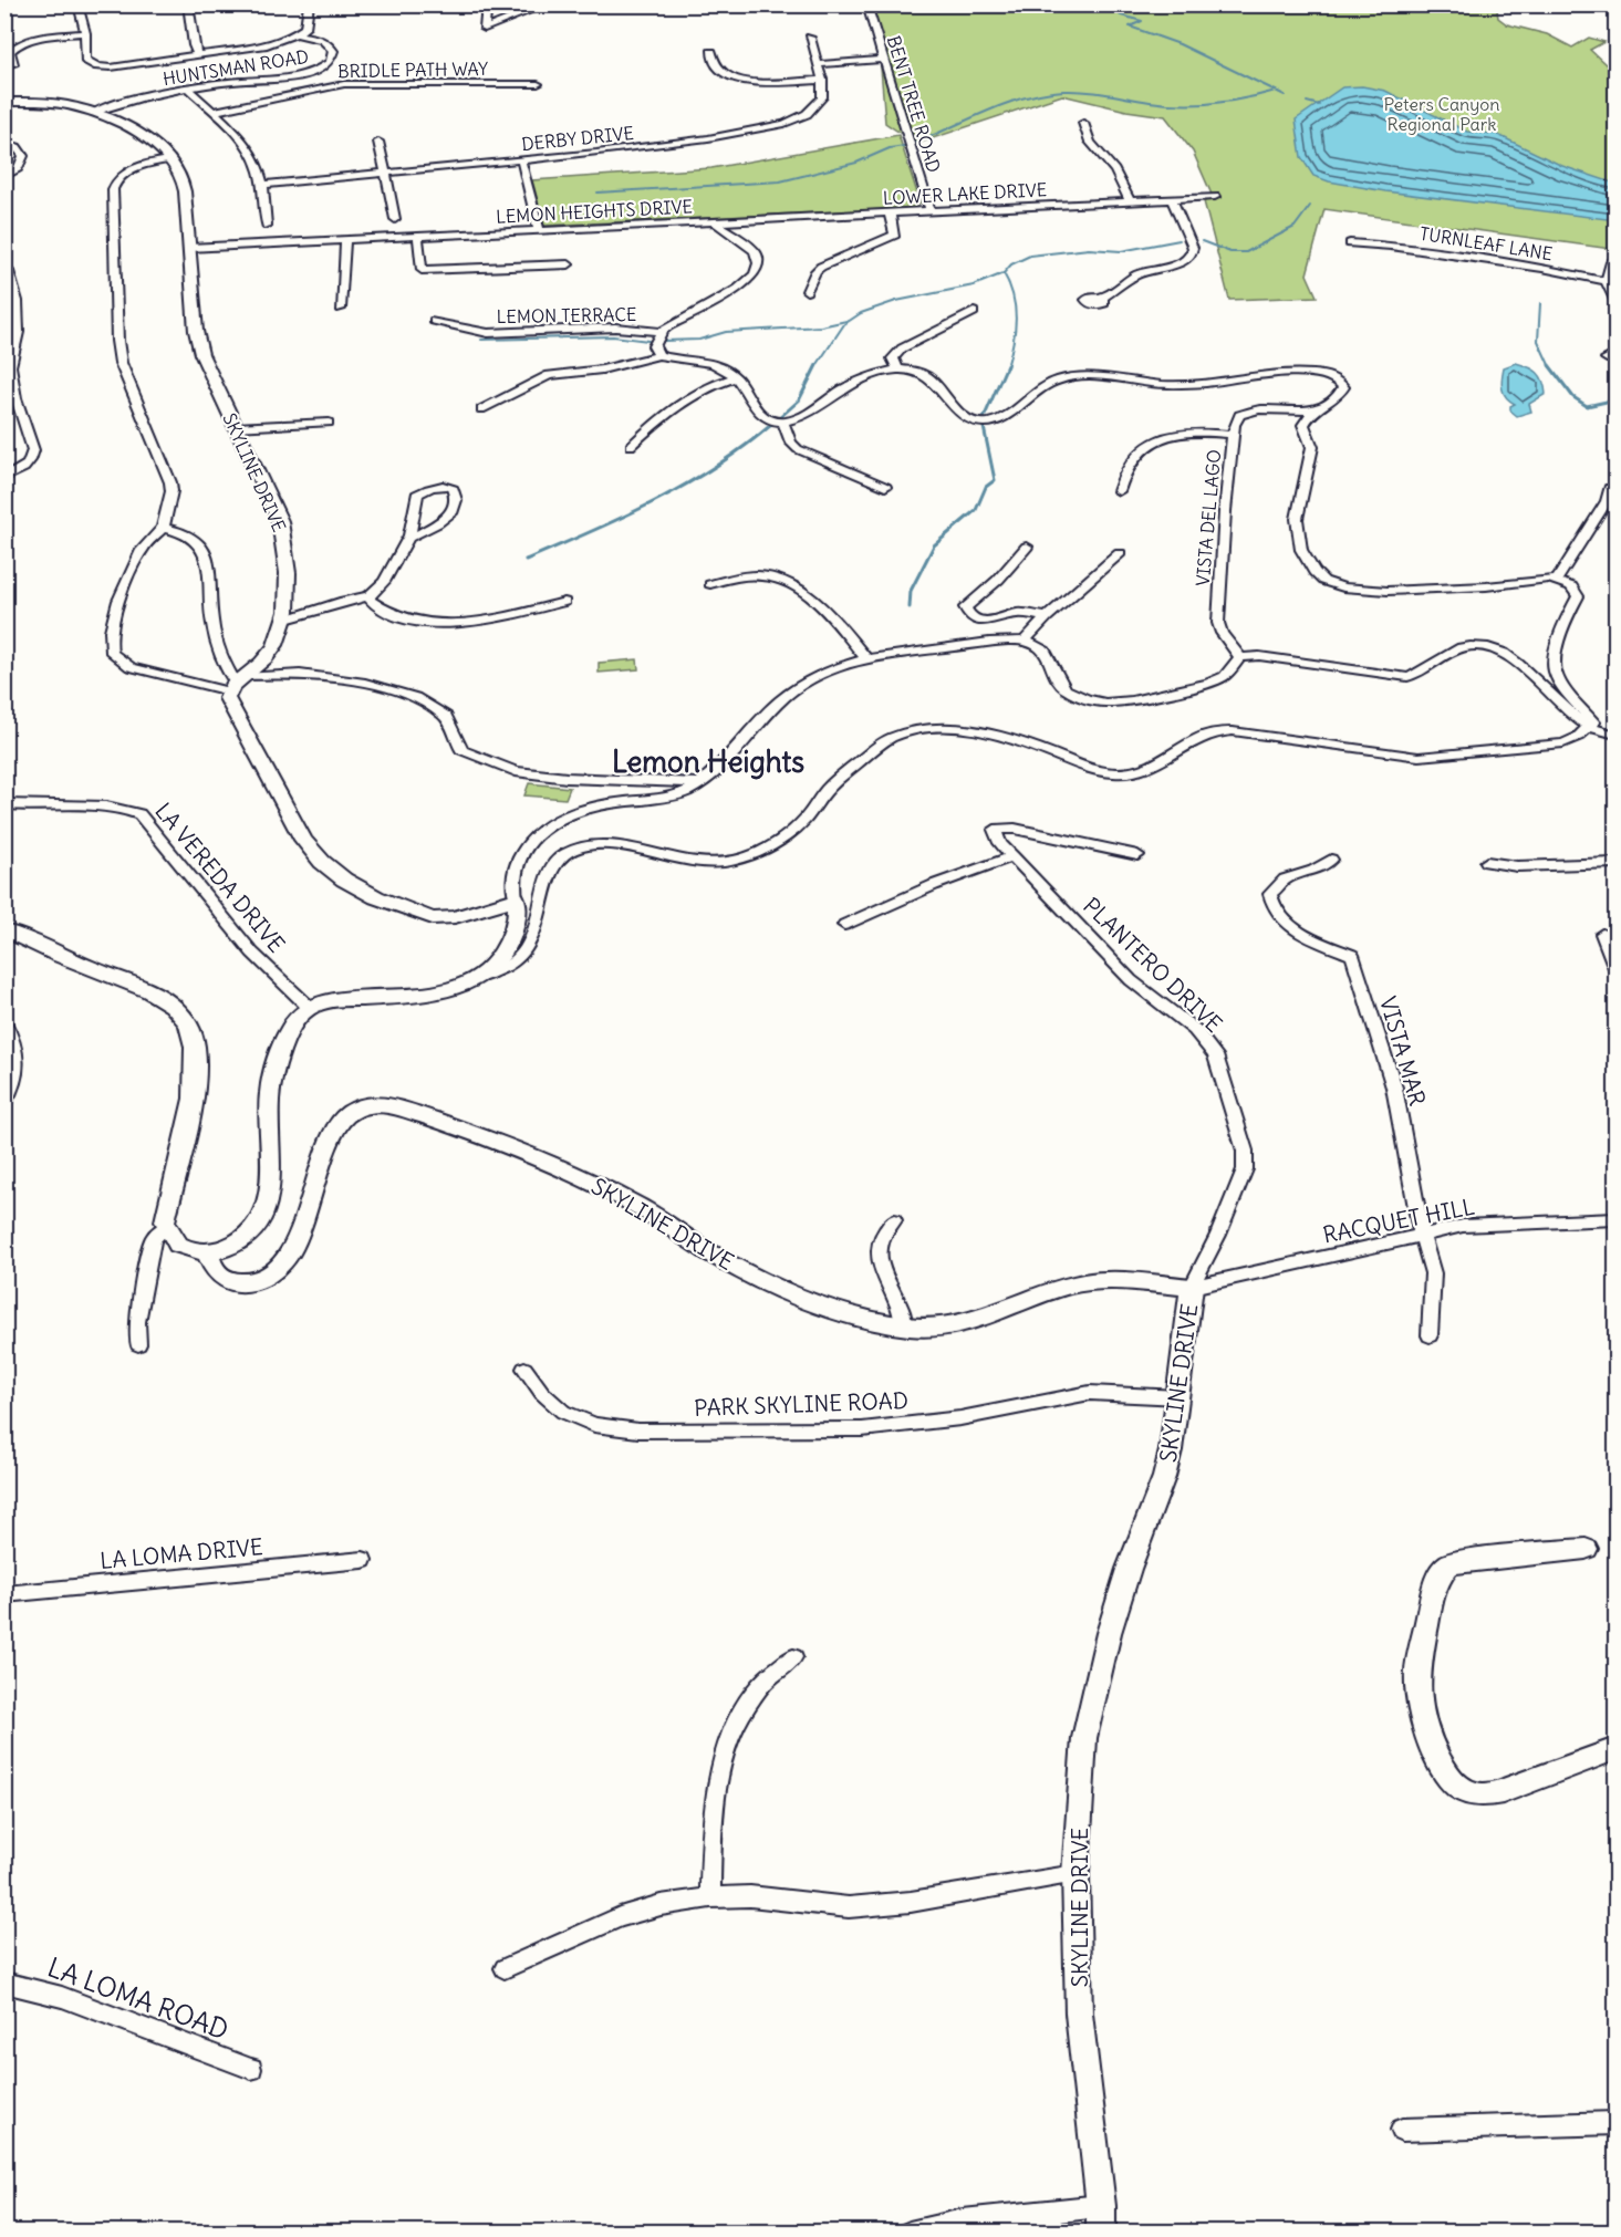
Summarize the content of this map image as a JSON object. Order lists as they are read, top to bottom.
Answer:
{
  "streets": {
    "street": [
      "HUNTSMAN ROAD",
      "BRIDLE PATH WAY",
      "BENT TREE ROAD",
      "DERBY DRIVE",
      "LOWER LAKE DRIVE",
      "LEMON HEIGHTS DRIVE",
      "TURNLEAF LANE",
      "LEMON TERRACE",
      "SKYLINE DRIVE",
      "VISTA DEL LAGO",
      "LA VEREDA DRIVE",
      "PLANTERO DRIVE",
      "VISTA MAR",
      "RACQUET HILL",
      "PARK SKYLINE ROAD",
      "LA LOMA DRIVE",
      "LA LOMA ROAD"
    ]
  },
  "crossings": [
    ["HUNTSMAN ROAD", "SKYLINE DRIVE"],
    ["BENT TREE ROAD", "LOWER LAKE DRIVE"],
    ["LOWER LAKE DRIVE", "LEMON HEIGHTS DRIVE"],
    ["LEMON HEIGHTS DRIVE", "LEMON TERRACE"],
    ["LEMON HEIGHTS DRIVE", "SKYLINE DRIVE"],
    ["SKYLINE DRIVE", "PLANTERO DRIVE"],
    ["SKYLINE DRIVE", "RACQUET HILL"],
    ["SKYLINE DRIVE", "PARK SKYLINE ROAD"],
    ["PLANTERO DRIVE", "RACQUET HILL"],
    ["VISTA MAR", "RACQUET HILL"]
  ],
  "districts": ["Lemon Heights"],
  "parks": ["Peters Canyon Regional Park"]
}
